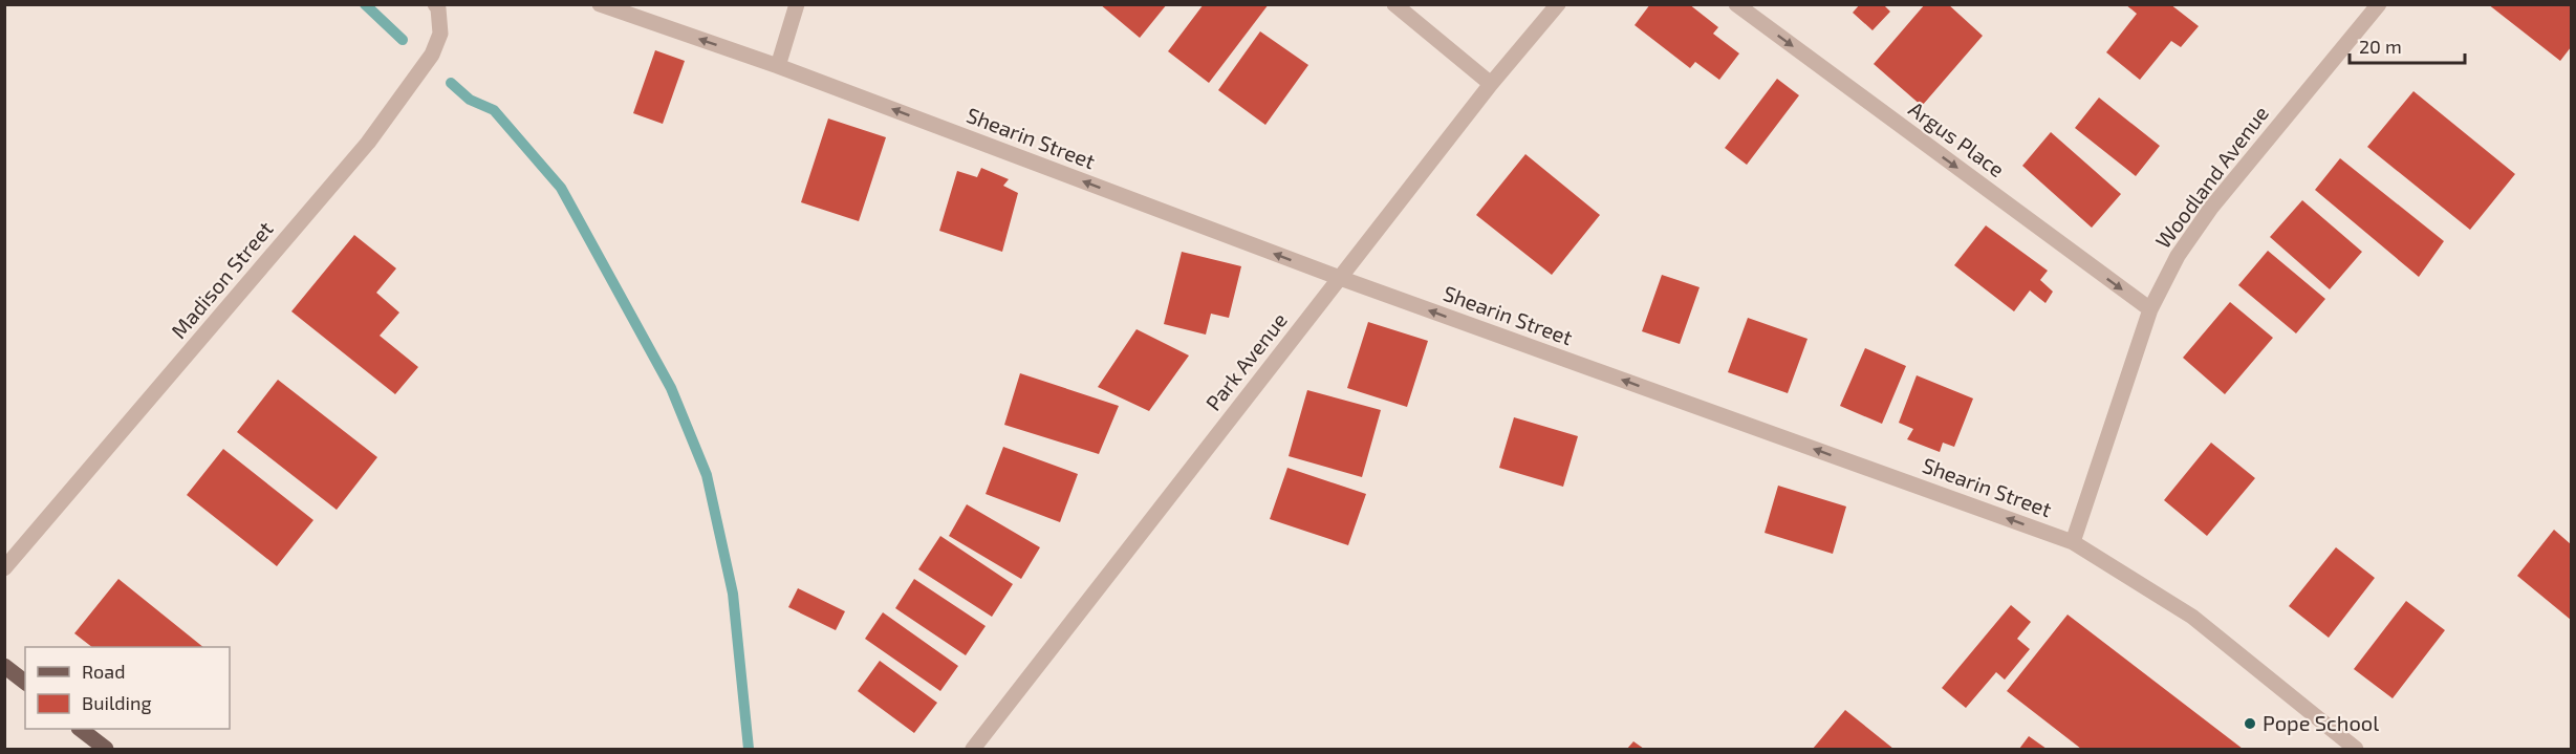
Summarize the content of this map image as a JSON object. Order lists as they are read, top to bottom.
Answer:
{
  "streets": {
    "street": [
      "Shearin Street",
      "Argus Place",
      "Woodland Avenue",
      "Madison Street",
      "Park Avenue"
    ]
  },
  "crossings": [
    ["Shearin Street", "Woodland Avenue"],
    ["Shearin Street", "Park Avenue"],
    ["Argus Place", "Woodland Avenue"]
  ],
  "one_way": ["Shearin Street", "Argus Place"],
  "places": ["Pope School"],
  "legend": ["Road", "Building"],
  "scale_bar": "20 m"
}
